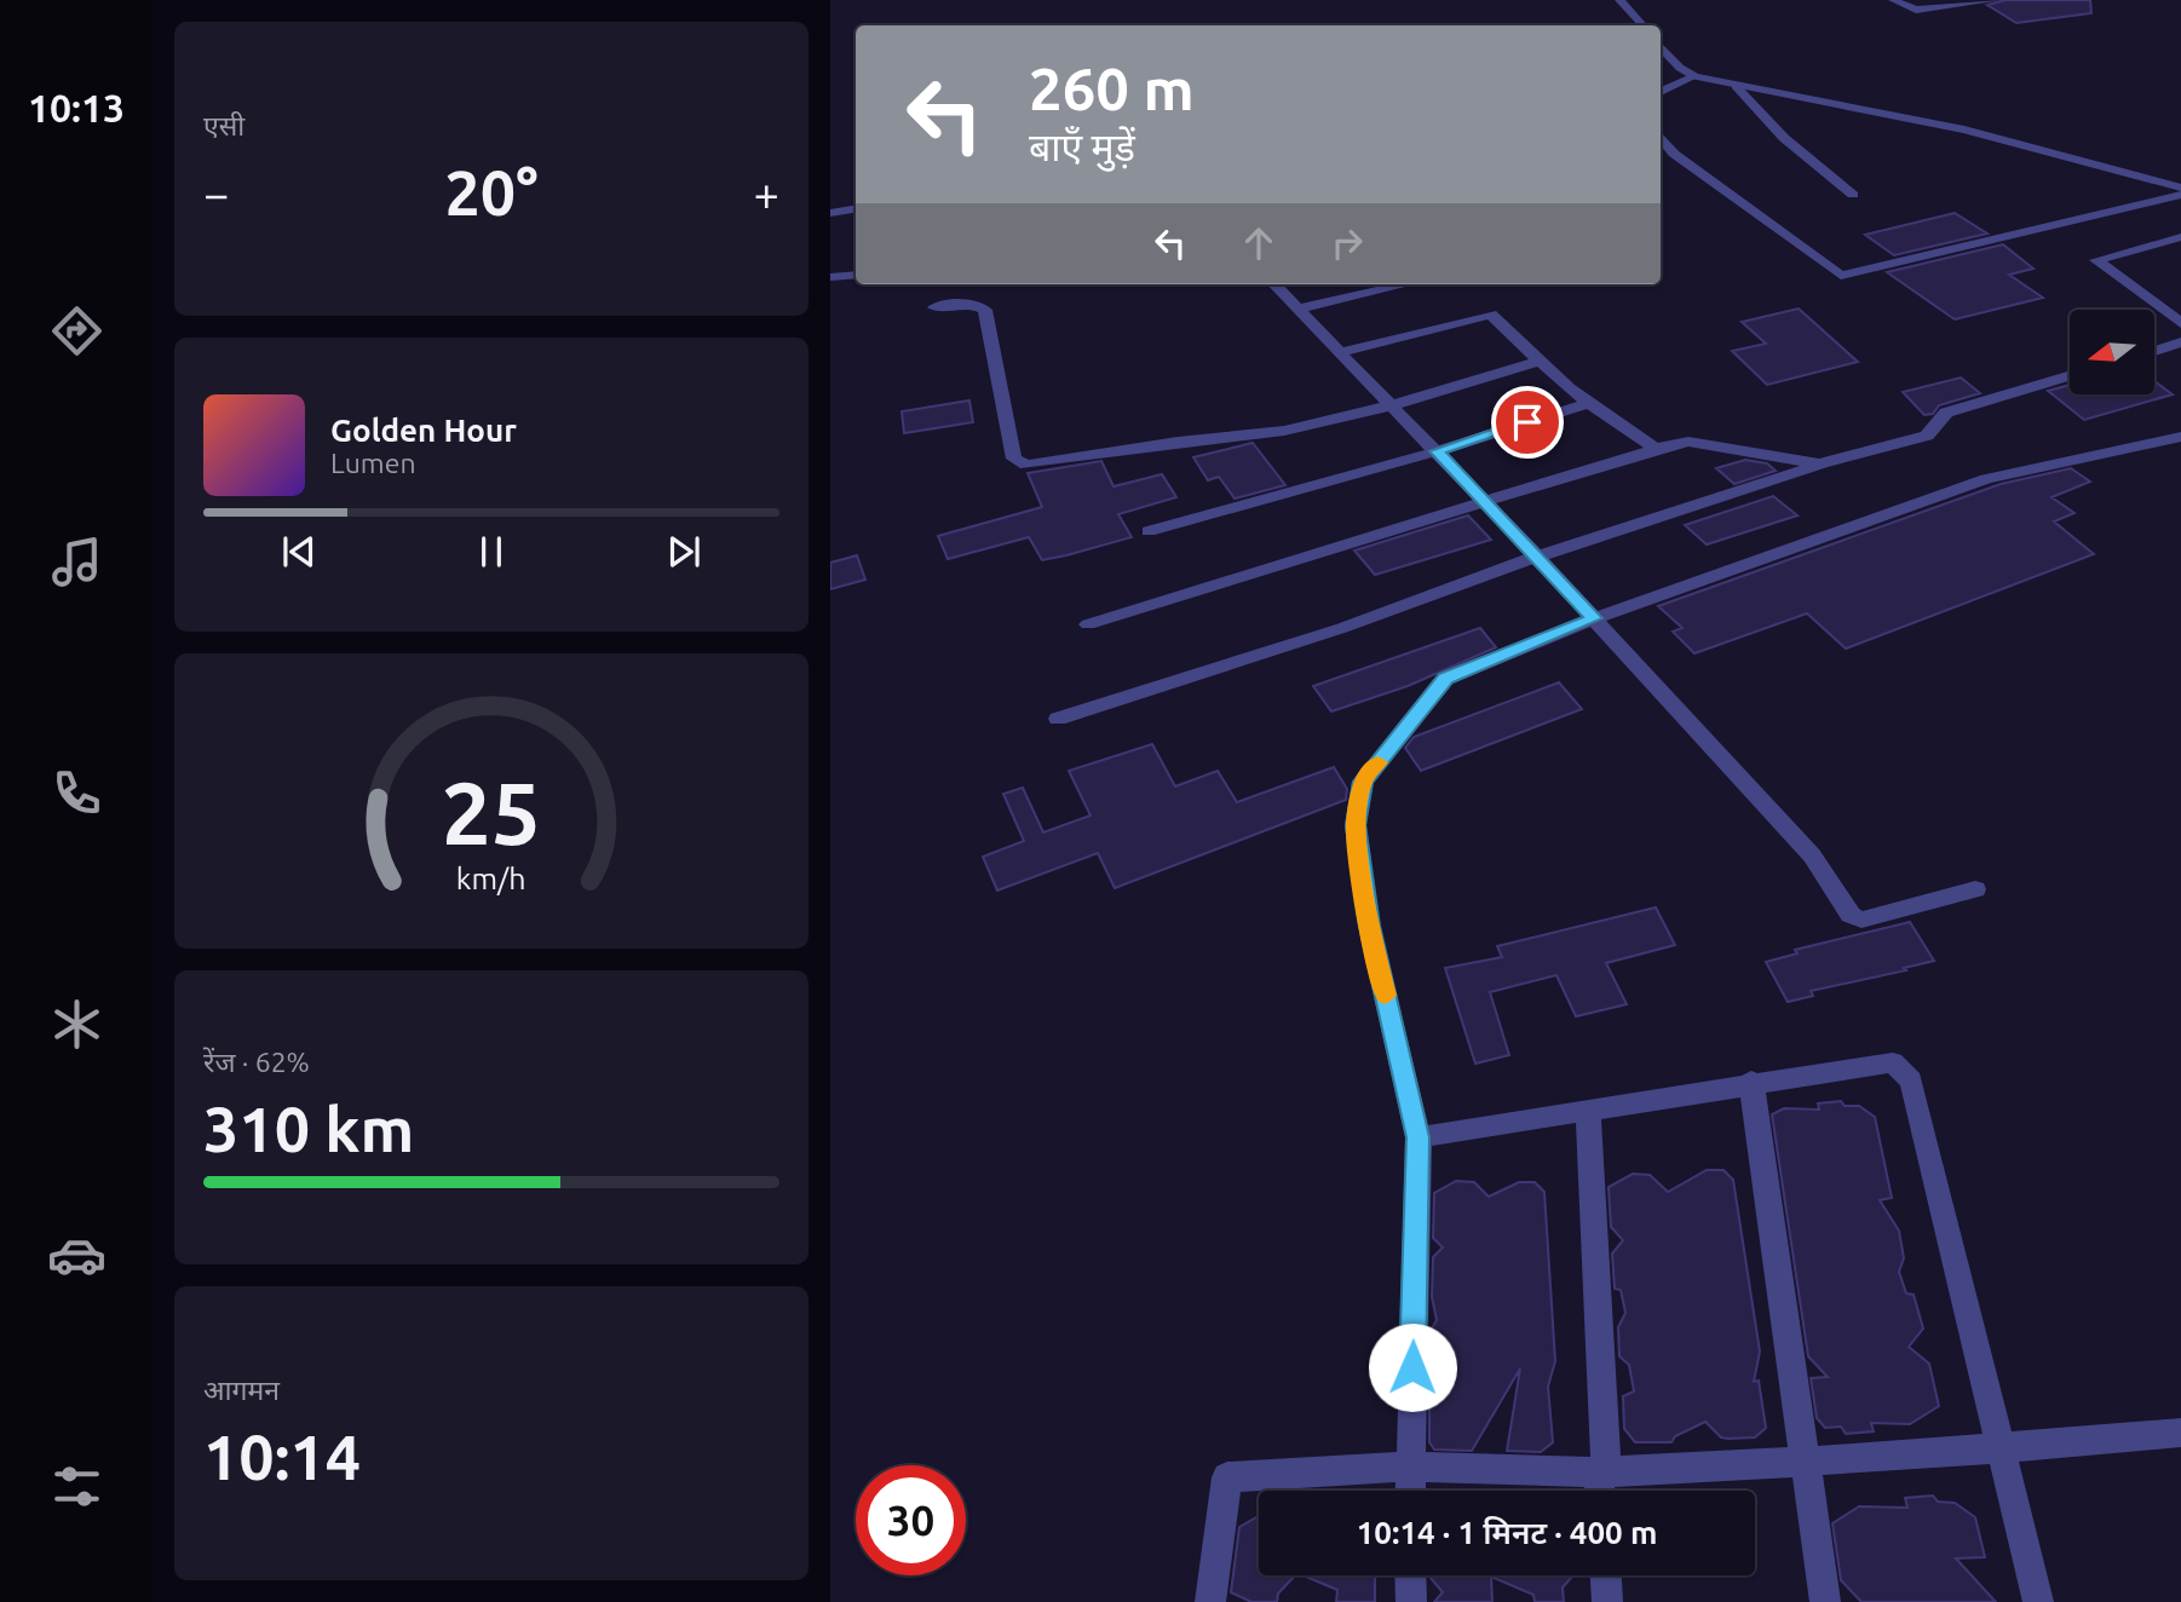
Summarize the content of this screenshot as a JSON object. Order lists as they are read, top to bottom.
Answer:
{
  "north": "left",
  "page": {
    "tabs": "10:13",
    "tile": [
      "एसी",
      ["रेंज · 62%", "310 km"],
      ["आगमन", "10:14"]
    ],
    "turn": ["260 m", "बाएँ मुड़ें"],
    "heat": ["−", "20°", "+"],
    "song": ["Golden Hour", "Lumen"],
    "limit": "30",
    "trip": "10:14 · 1 मिनट · 400 m",
    "gauge": ["25", "km/h"]
  }
}
